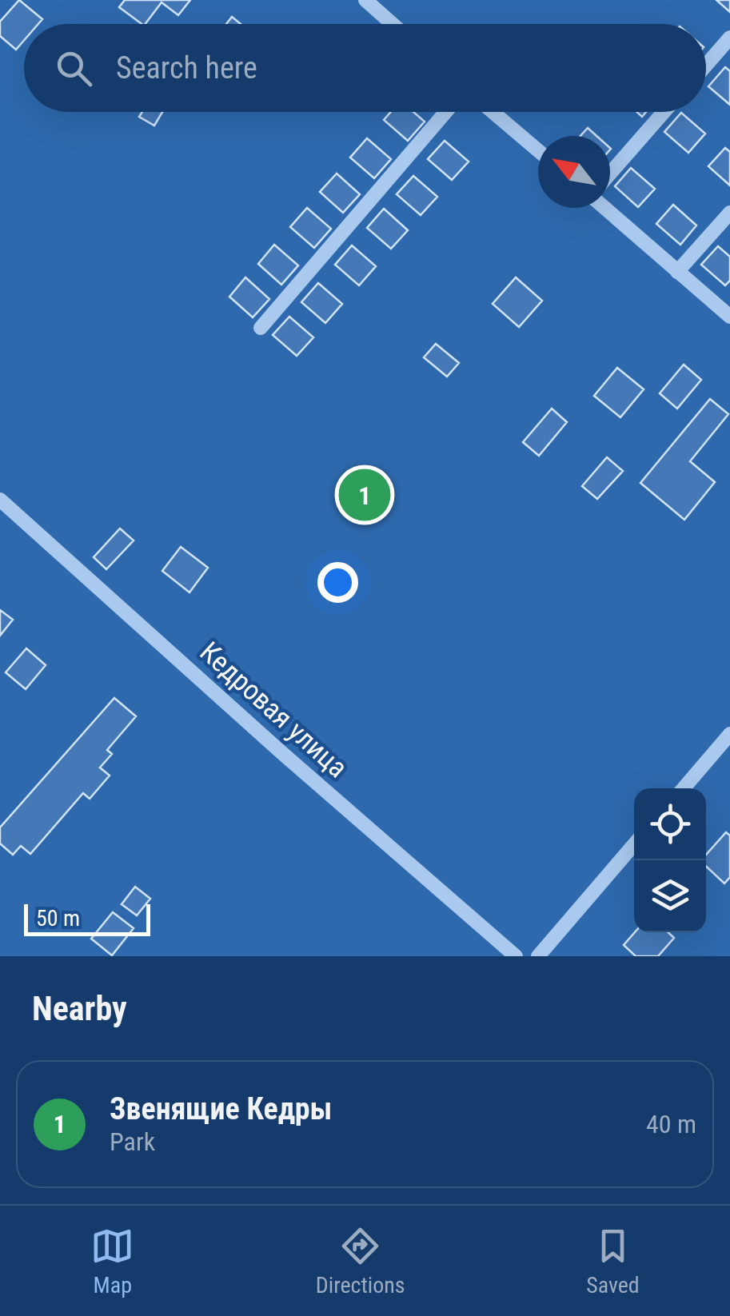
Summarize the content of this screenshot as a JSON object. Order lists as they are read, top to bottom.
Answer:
{
  "streets": {
    "street": ["Кедровая улица"]
  },
  "scale_bar": "50 m",
  "north": "top left",
  "page": {
    "search": "Search here",
    "pins": "1",
    "scale": "50 m",
    "heading": "Nearby",
    "list": [
      {
        "mark": "1",
        "name": "Звенящие Кедры",
        "note": "Park",
        "value": "40 m"
      }
    ],
    "nav": ["Map", "Directions", "Saved"]
  }
}
